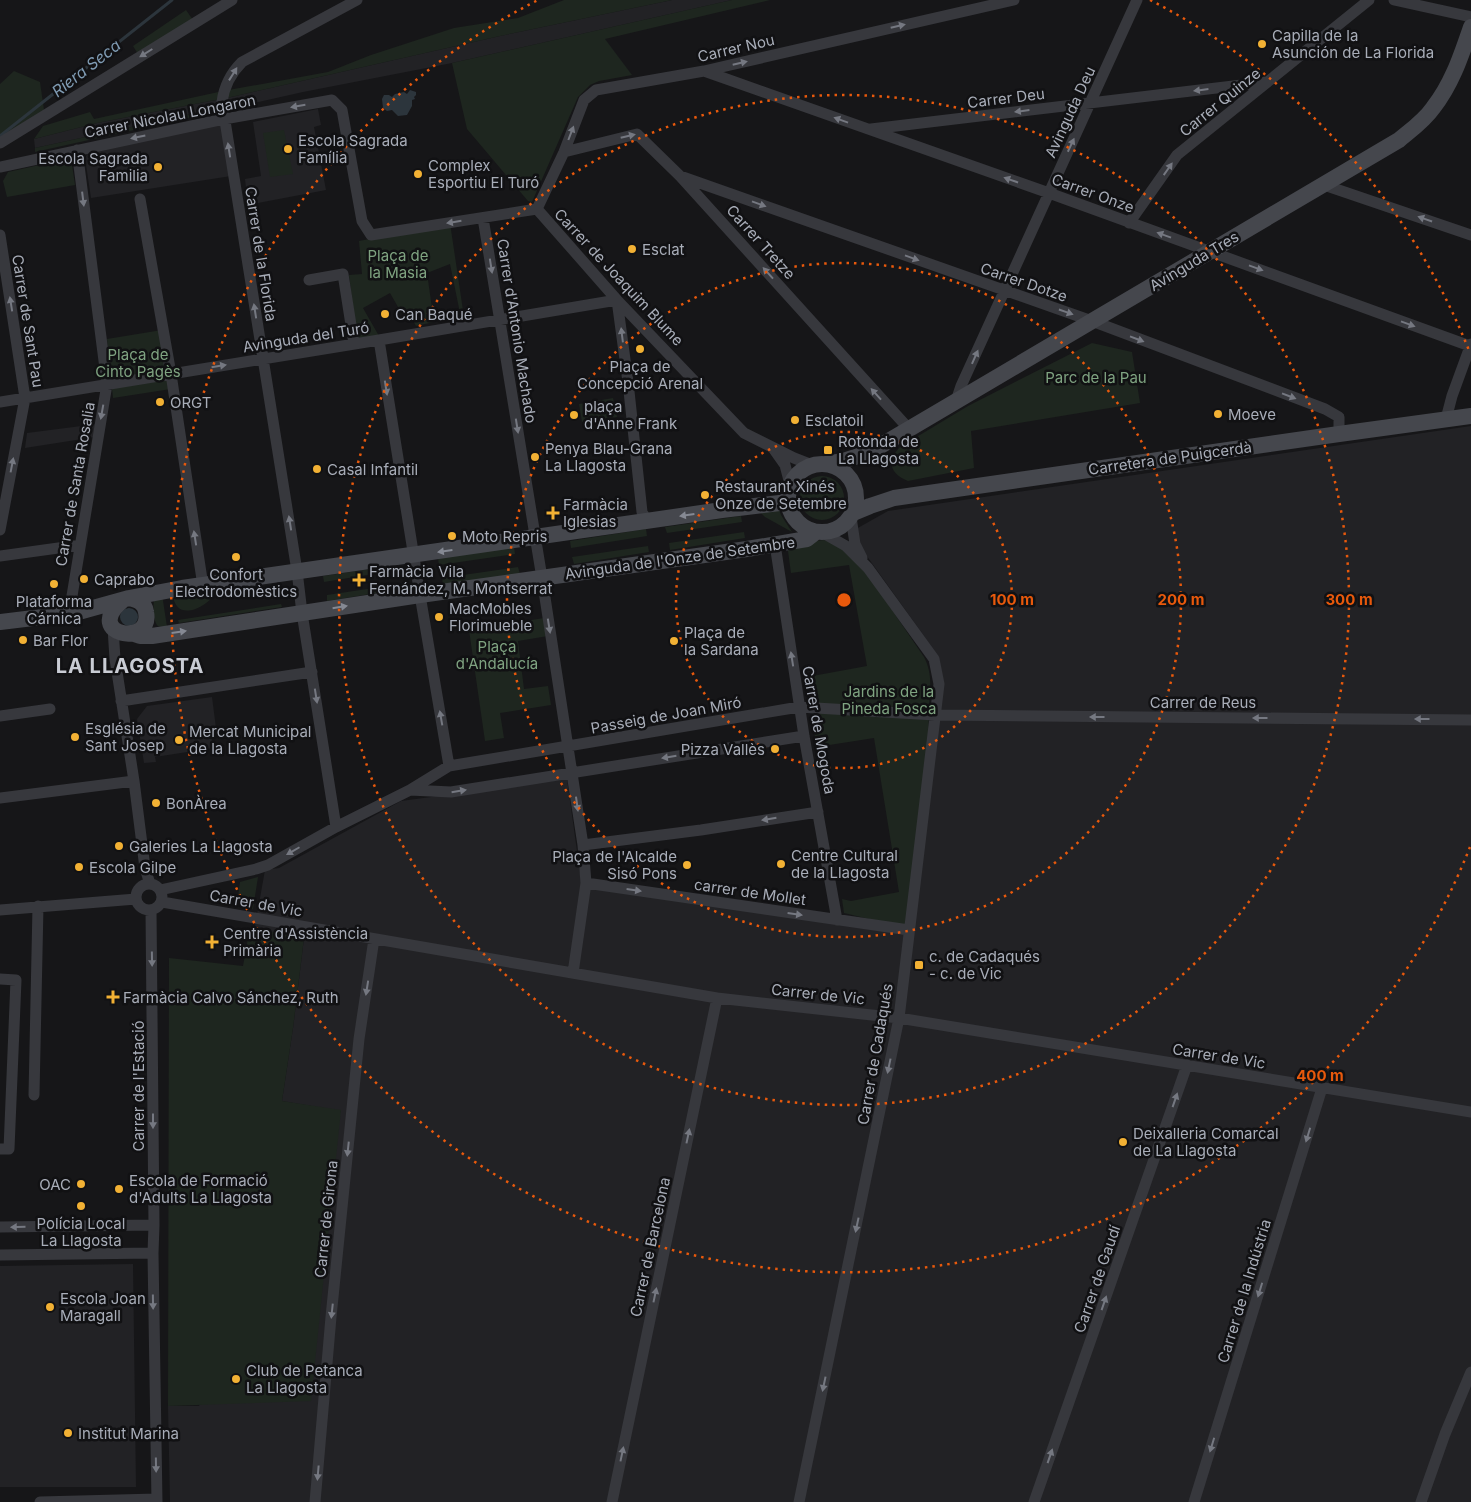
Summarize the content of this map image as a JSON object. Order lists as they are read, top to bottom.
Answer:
{
  "streets": {
    "main road": ["Avinguda Tres", "Carretera de Puigcerdà", "Avinguda de l'Onze de Setembre"],
    "street": [
      "Carrer Nou",
      "Carrer Deu",
      "Carrer Quinze",
      "Avinguda Deu",
      "Carrer Nicolau Longaron",
      "Carrer Onze",
      "Carrer Tretze",
      "Carrer de la Florida",
      "Carrer de Joaquim Blume",
      "Carrer Dotze",
      "Carrer de Sant Pau",
      "Carrer d'Antonio Machado",
      "Avinguda del Turó",
      "Carrer de Santa Rosalia",
      "Carrer de Reus",
      "Passeig de Joan Miró",
      "Carrer de Mogoda",
      "carrer de Mollet",
      "Carrer de Vic",
      "Carrer de Cadaqués",
      "Carrer de l'Estació",
      "Carrer de Girona",
      "Carrer de Barcelona",
      "Carrer de Gaudí",
      "Carrer de la Indústria"
    ]
  },
  "crossings": [
    ["Carrer Nou", "Carrer Onze"],
    ["Carrer Nou", "Carrer Tretze"],
    ["Carrer Nou", "Carrer de Joaquim Blume"],
    ["Carrer Deu", "Carrer Quinze"],
    ["Carrer Deu", "Avinguda Deu"],
    ["Carrer Deu", "Carrer Onze"],
    ["Carrer Quinze", "Carrer Onze"],
    ["Avinguda Deu", "Carrer Onze"],
    ["Avinguda Deu", "Avinguda Tres"],
    ["Avinguda Deu", "Carrer Dotze"],
    ["Carrer Nicolau Longaron", "Carrer de la Florida"],
    ["Carrer Nicolau Longaron", "Carrer de Joaquim Blume"],
    ["Carrer Nicolau Longaron", "Carrer de Santa Rosalia"],
    ["Carrer Onze", "Avinguda Tres"],
    ["Carrer Tretze", "Avinguda Tres"],
    ["Carrer Tretze", "Carrer Dotze"],
    ["Carrer de la Florida", "Avinguda del Turó"],
    ["Avinguda Tres", "Carrer de Joaquim Blume"],
    ["Avinguda Tres", "Carrer Dotze"],
    ["Avinguda Tres", "Carretera de Puigcerdà"],
    ["Avinguda Tres", "Avinguda de l'Onze de Setembre"],
    ["Avinguda Tres", "Carrer de Cadaqués"],
    ["Carrer de Joaquim Blume", "Carrer d'Antonio Machado"],
    ["Carrer de Joaquim Blume", "Avinguda del Turó"],
    ["Carrer de Joaquim Blume", "Carretera de Puigcerdà"],
    ["Carrer de Joaquim Blume", "Avinguda de l'Onze de Setembre"],
    ["Carrer de Joaquim Blume", "Carrer de Cadaqués"],
    ["Carrer Dotze", "Carretera de Puigcerdà"],
    ["Carrer de Sant Pau", "Avinguda del Turó"],
    ["Carrer d'Antonio Machado", "Avinguda del Turó"],
    ["Avinguda del Turó", "Carrer de Santa Rosalia"],
    ["Carretera de Puigcerdà", "Avinguda de l'Onze de Setembre"],
    ["Carretera de Puigcerdà", "Carrer de Cadaqués"],
    ["Avinguda de l'Onze de Setembre", "Carrer de Mogoda"],
    ["Avinguda de l'Onze de Setembre", "Carrer de Cadaqués"],
    ["Carrer de Reus", "Passeig de Joan Miró"],
    ["Carrer de Reus", "Carrer de Cadaqués"],
    ["Passeig de Joan Miró", "Carrer de Mogoda"],
    ["Passeig de Joan Miró", "Carrer de Vic"],
    ["Passeig de Joan Miró", "Carrer de Cadaqués"],
    ["Passeig de Joan Miró", "Carrer de l'Estació"],
    ["Carrer de Mogoda", "carrer de Mollet"],
    ["carrer de Mollet", "Carrer de Cadaqués"],
    ["Carrer de Vic", "Carrer de Cadaqués"],
    ["Carrer de Vic", "Carrer de l'Estació"],
    ["Carrer de Vic", "Carrer de Girona"],
    ["Carrer de Vic", "Carrer de Barcelona"],
    ["Carrer de Vic", "Carrer de Gaudí"],
    ["Carrer de Vic", "Carrer de la Indústria"]
  ],
  "one_way": [
    "Carrer Nou",
    "Carrer Deu",
    "Carrer Quinze",
    "Avinguda Deu",
    "Carrer Dotze",
    "Carrer de Sant Pau",
    "Carrer d'Antonio Machado",
    "Carrer de Reus",
    "Carrer de Mogoda",
    "Carrer de Cadaqués",
    "Carrer de l'Estació",
    "Carrer de Girona",
    "Carrer de Barcelona",
    "Carrer de Gaudí",
    "Carrer de la Indústria"
  ],
  "districts": ["LA LLAGOSTA"],
  "water": ["Riera Seca"],
  "parks": [
    "Plaça de la Masia",
    "Plaça de Cinto Pagès",
    "Parc de la Pau",
    "Plaça d'Andalucía",
    "Jardins de la Pineda Fosca"
  ],
  "places": {
    "other": [
      "Capilla de la Asunción de La Florida",
      "Escola Sagrada Família",
      "Escola Sagrada Familia",
      "Complex Esportiu El Turó",
      "Esclat",
      "Can Baqué",
      "Plaça de Concepció Arenal",
      "ORGT",
      "Moeve",
      "plaça d'Anne Frank",
      "Esclatoil",
      "Penya Blau-Grana La Llagosta",
      "Casal Infantil",
      "Restaurant Xinés Onze de Setembre",
      "Moto Repris",
      "Confort Electrodomèstics",
      "Caprabo",
      "Plataforma Cárnica",
      "MacMobles Florimueble",
      "Bar Flor",
      "Plaça de la Sardana",
      "Església de Sant Josep",
      "Mercat Municipal de la Llagosta",
      "Pizza Vallès",
      "BonÀrea",
      "Galeries La Llagosta",
      "Centre Cultural de la Llagosta",
      "Plaça de l'Alcalde Sisó Pons",
      "Escola Gilpe",
      "Deixalleria Comarcal de La Llagosta",
      "OAC",
      "Escola de Formació d'Adults La Llagosta",
      "Polícia Local La Llagosta",
      "Escola Joan Maragall",
      "Club de Petanca La Llagosta",
      "Institut Marina"
    ],
    "transit": ["Rotonda de La Llagosta", "c. de Cadaqués - c. de Vic"],
    "health": [
      "Farmàcia Iglesias",
      "Farmàcia Vila Fernández, M. Montserrat",
      "Centre d'Assistència Primària",
      "Farmàcia Calvo Sánchez, Ruth"
    ]
  },
  "rings": [
    "100 m",
    "200 m",
    "300 m",
    "400 m"
  ]
}
